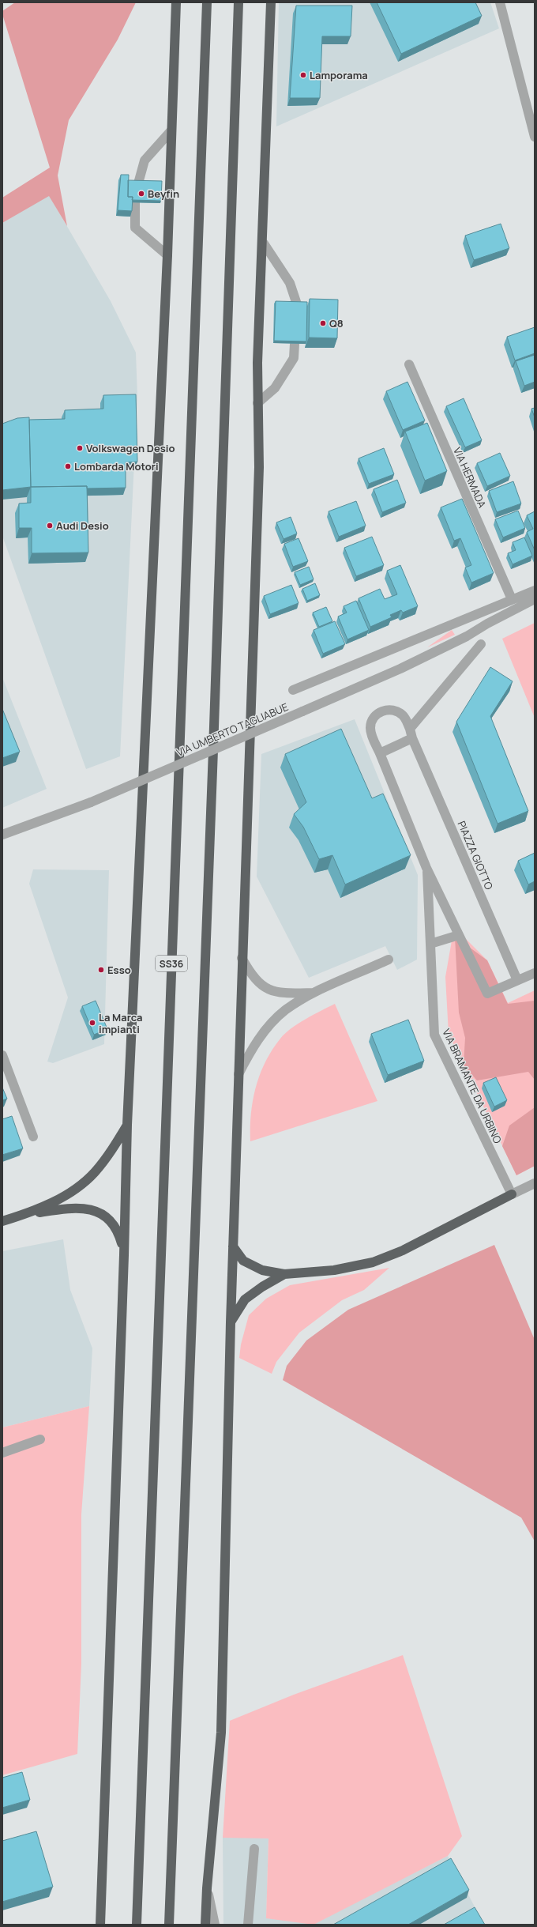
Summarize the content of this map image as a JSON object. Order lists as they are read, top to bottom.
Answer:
{
  "streets": {
    "highway": ["SS36"],
    "street": [
      "VIA HERMADA",
      "VIA UMBERTO TAGLIABUE",
      "PIAZZA GIOTTO",
      "VIA BRAMANTE DA URBINO"
    ]
  },
  "crossings": [
    ["VIA HERMADA", "VIA UMBERTO TAGLIABUE"],
    ["PIAZZA GIOTTO", "VIA BRAMANTE DA URBINO"]
  ],
  "places": [
    "Lamporama",
    "Beyfin",
    "Q8",
    "Volkswagen Desio",
    "Lombarda Motori",
    "Audi Desio",
    "Esso",
    "La Marca impianti"
  ]
}
